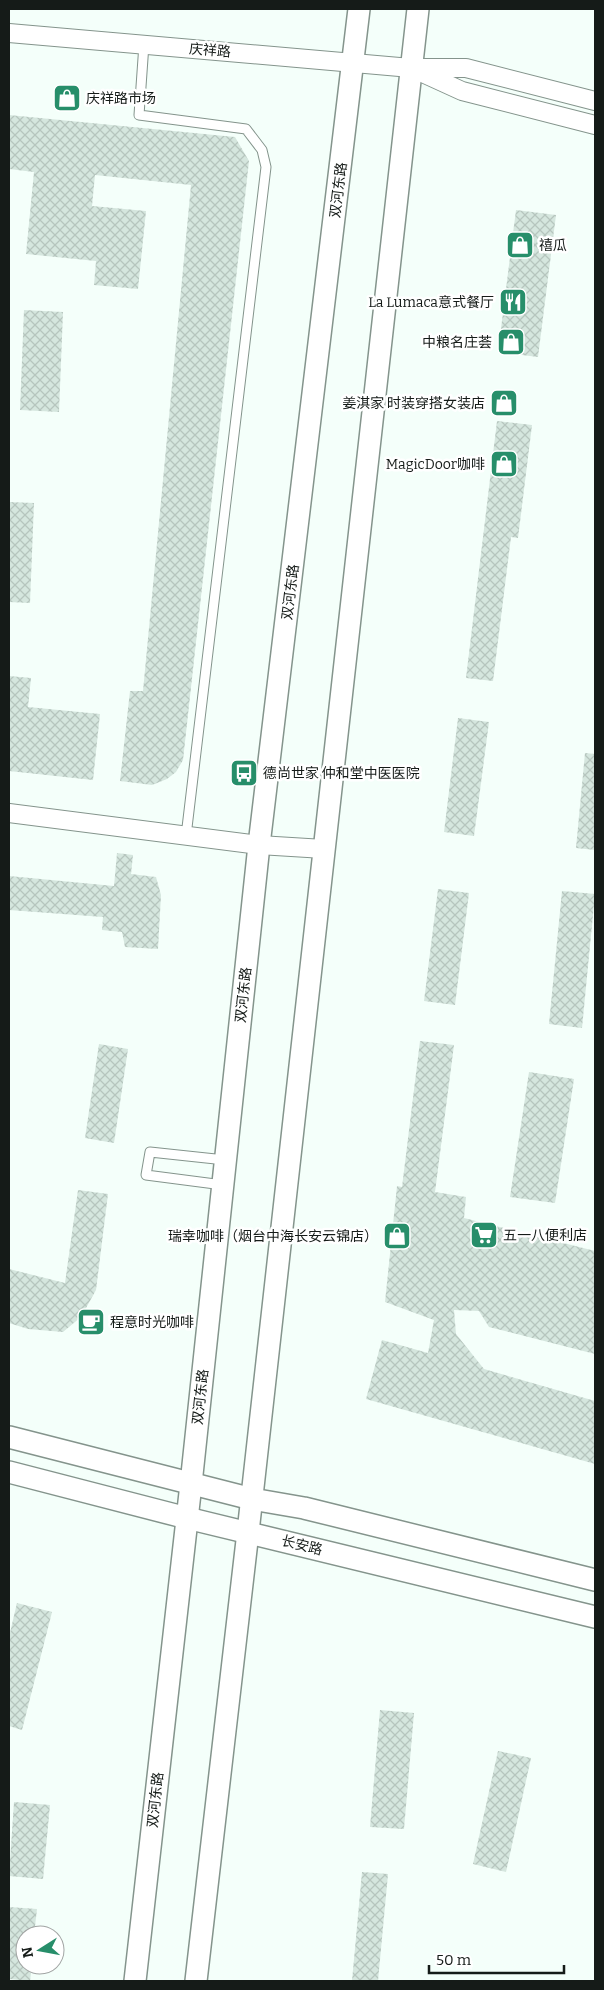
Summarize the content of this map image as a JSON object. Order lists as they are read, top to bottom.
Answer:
{
  "streets": {
    "street": ["庆祥路", "双河东路", "长安路"]
  },
  "crossings": [
    ["庆祥路", "双河东路"],
    ["双河东路", "长安路"]
  ],
  "places": {
    "shop": [
      "庆祥路市场",
      "禧瓜",
      "中粮名庄荟",
      "姜淇家 时装穿搭女装店",
      "MagicDoor咖啡",
      "瑞幸咖啡（烟台中海长安云锦店）"
    ],
    "restaurant": ["La Lumaca意式餐厅"],
    "bus stop": ["德尚世家 仲和堂中医医院"],
    "supermarket": ["五一八便利店"],
    "cafe": ["程意时光咖啡"]
  },
  "scale_bar": "50 m",
  "north": "left"
}
